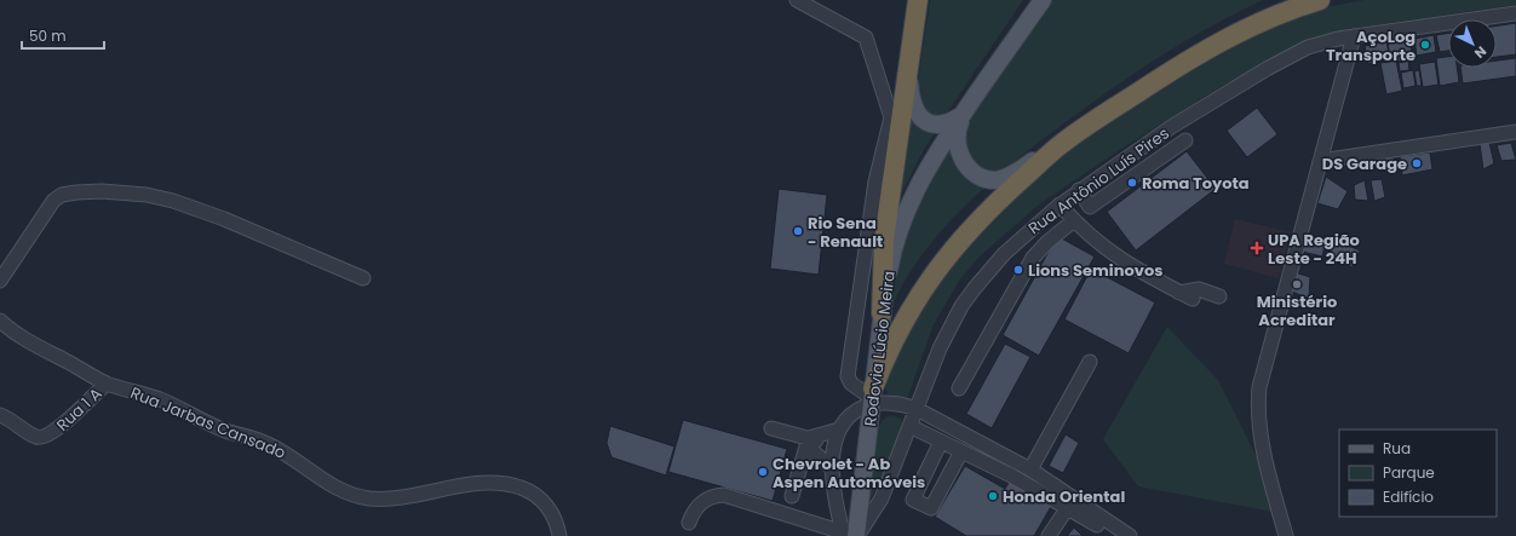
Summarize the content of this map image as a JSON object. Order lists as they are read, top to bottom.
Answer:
{
  "streets": {
    "main road": ["Rodovia Lúcio Meira"],
    "street": ["Rua Antônio Luís Pires", "Rua 1 A", "Rua Jarbas Cansado"]
  },
  "crossings": [
    ["Rua Antônio Luís Pires", "Rodovia Lúcio Meira"],
    ["Rua 1 A", "Rua Jarbas Cansado"]
  ],
  "places": {
    "other": [
      "AçoLog Transporte",
      "DS Garage",
      "Roma Toyota",
      "Rio Sena - Renault",
      "Lions Seminovos",
      "Ministério Acreditar",
      "Chevrolet - Ab Aspen Automóveis",
      "Honda Oriental"
    ],
    "health": ["UPA Região Leste - 24H"]
  },
  "legend": ["Rua", "Parque", "Edifício"],
  "scale_bar": "50 m",
  "north": "bottom right"
}
